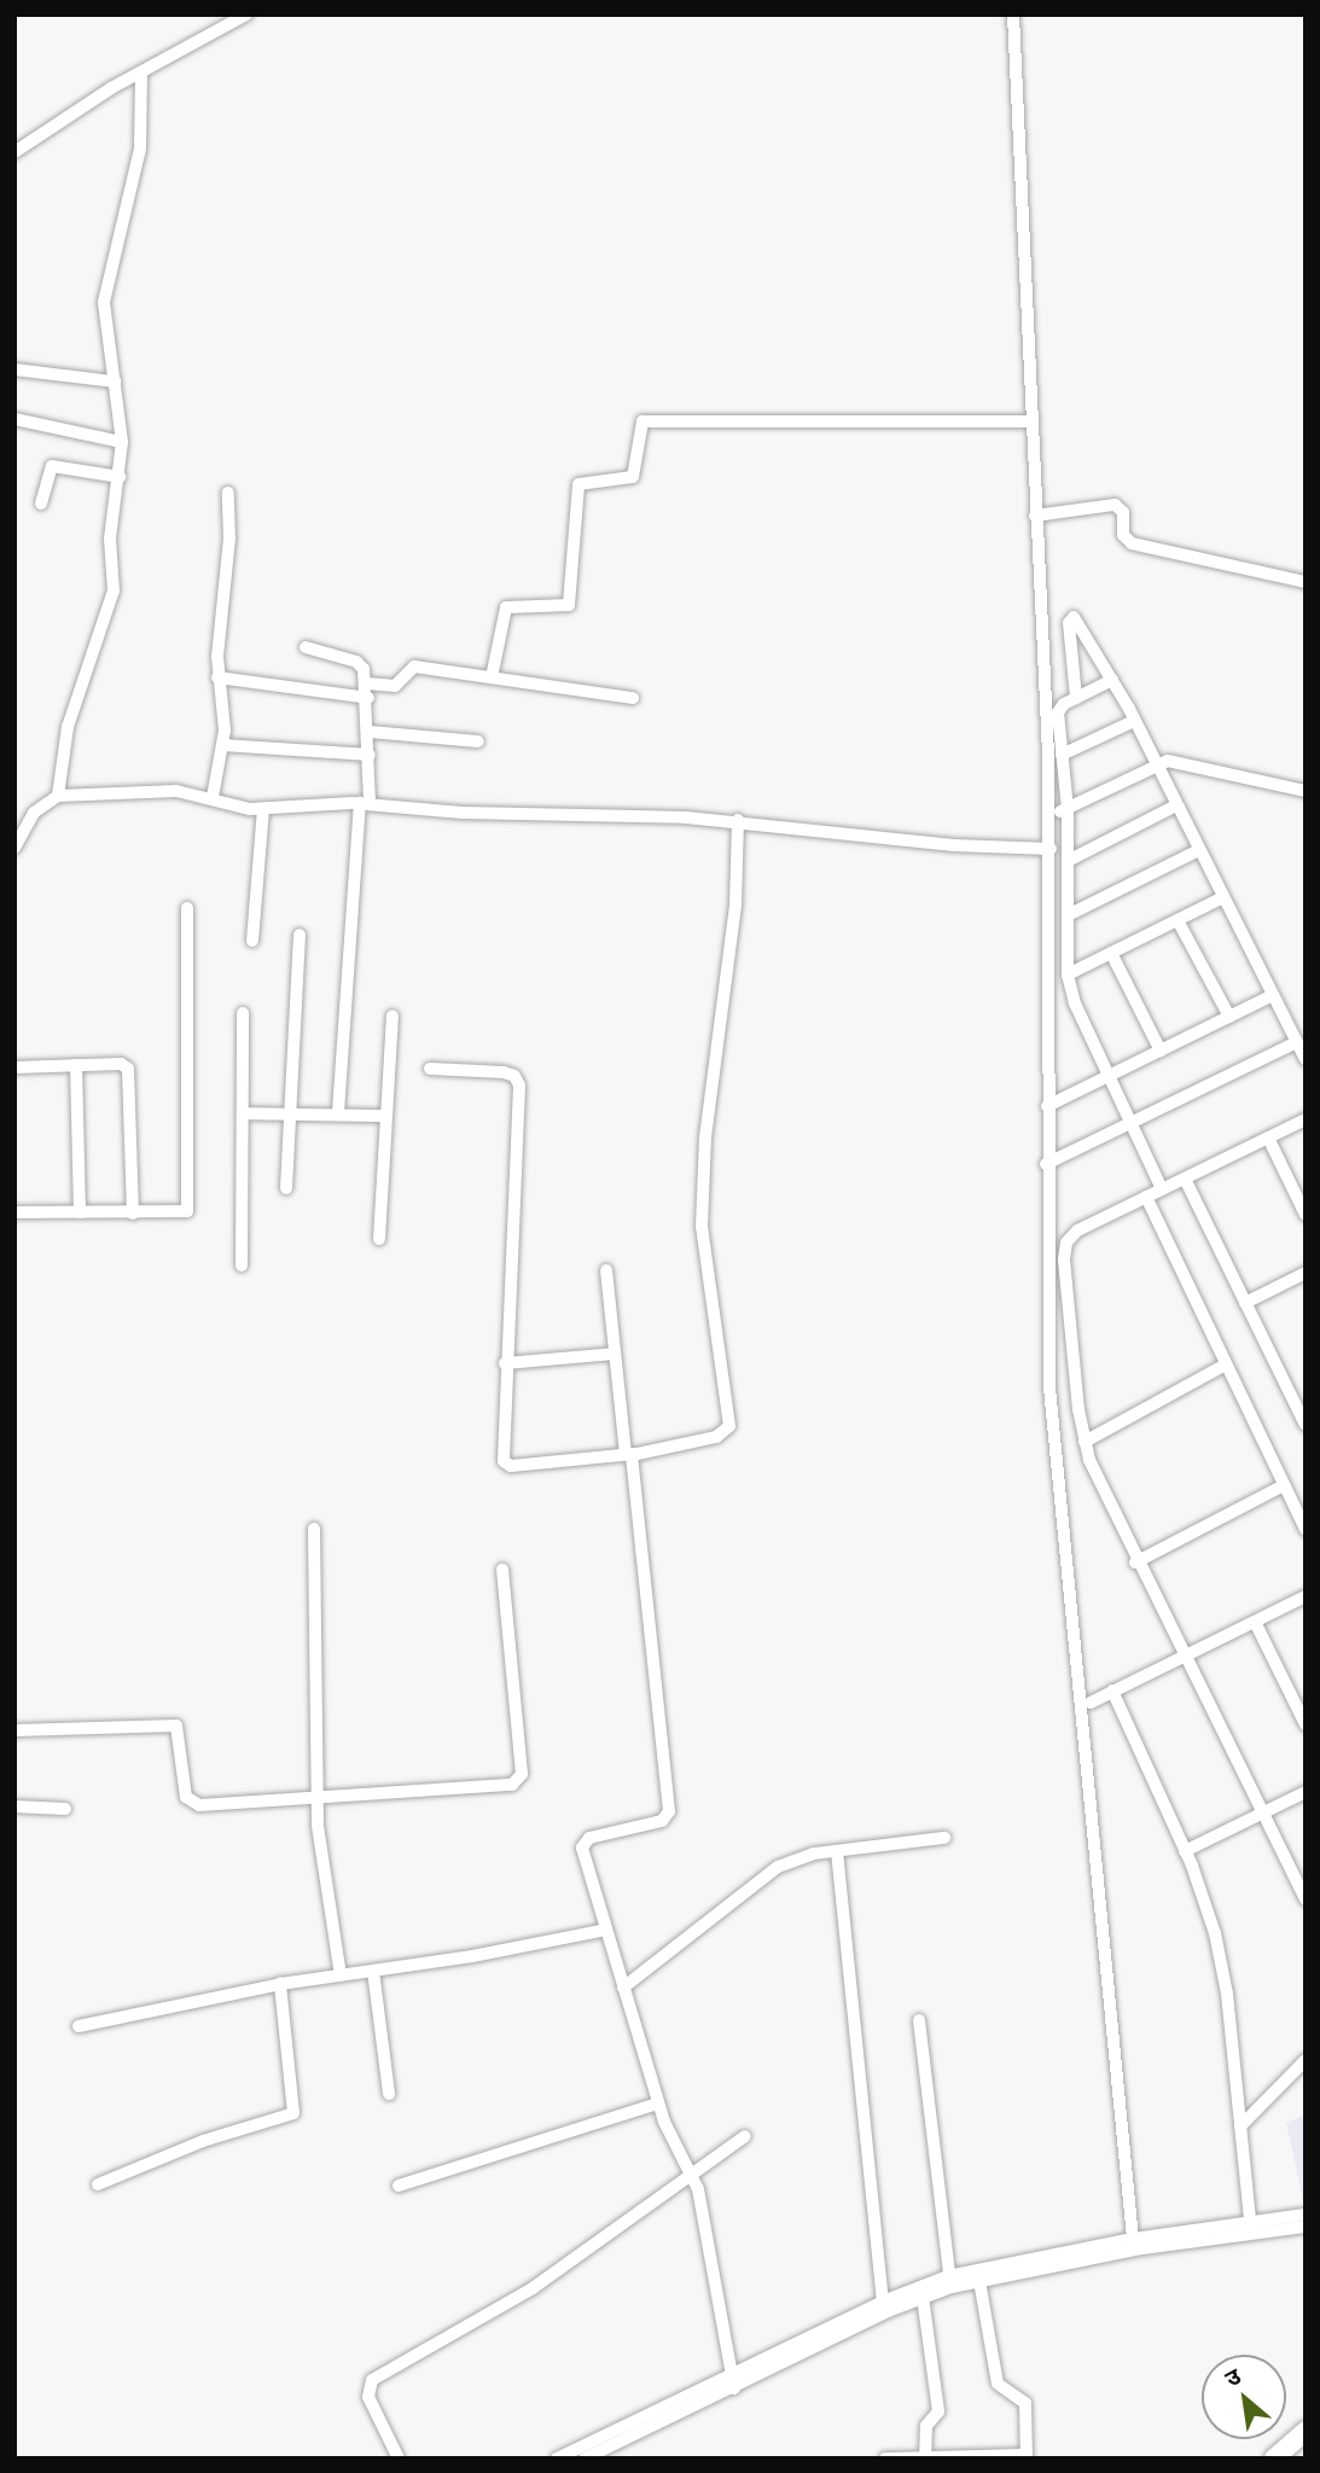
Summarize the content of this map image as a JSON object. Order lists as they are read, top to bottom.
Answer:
{
  "north": "top left"
}
